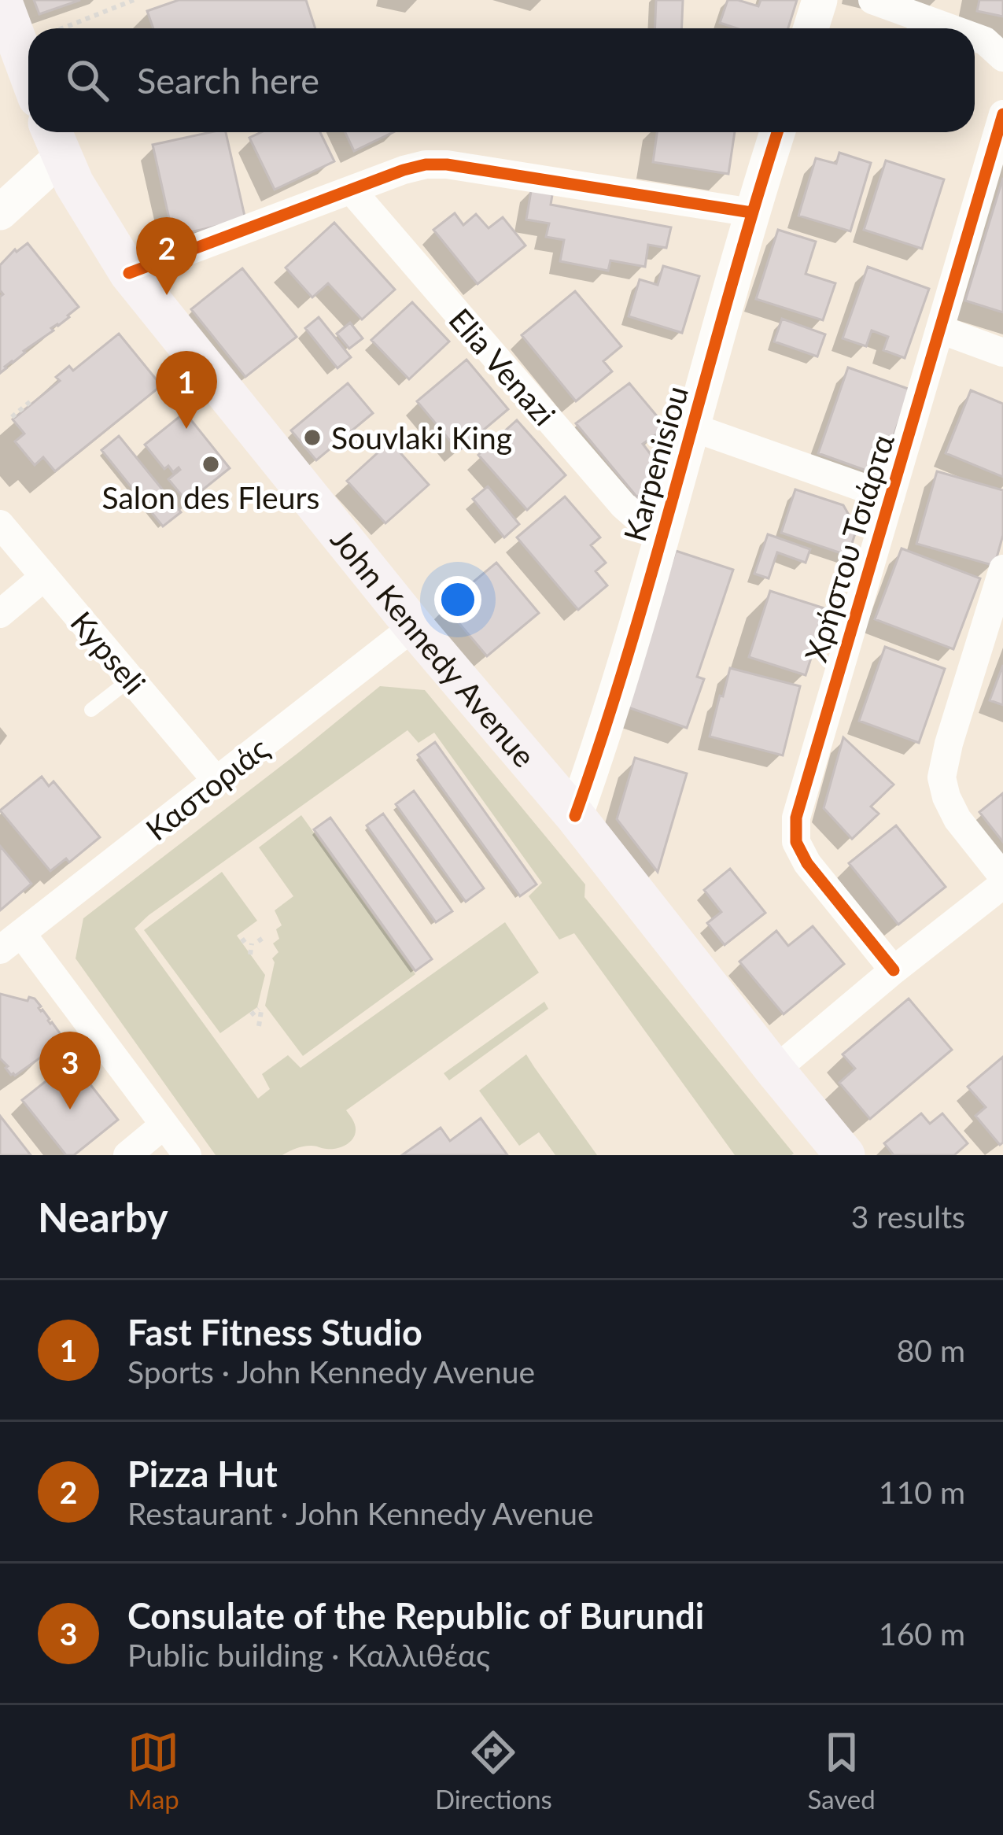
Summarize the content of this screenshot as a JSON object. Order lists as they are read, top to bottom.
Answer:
{
  "streets": {
    "main road": ["John Kennedy Avenue"],
    "street": [
      "Elia Venazi",
      "Karpenisiou",
      "Χρήστου Τσιάρτα",
      "Kypseli",
      "Καστοριάς"
    ]
  },
  "crossings": [
    ["Elia Venazi", "Karpenisiou"],
    ["Karpenisiou", "John Kennedy Avenue"],
    ["John Kennedy Avenue", "Καστοριάς"],
    ["Kypseli", "Καστοριάς"]
  ],
  "places": ["Souvlaki King", "Salon des Fleurs"],
  "page": {
    "search": "Search here",
    "pins": ["2", "1", "3"],
    "heading": ["Nearby", "3 results"],
    "list": [
      {
        "mark": "1",
        "name": "Fast Fitness Studio",
        "note": "Sports · John Kennedy Avenue",
        "value": "80 m"
      },
      {
        "mark": "2",
        "name": "Pizza Hut",
        "note": "Restaurant · John Kennedy Avenue",
        "value": "110 m"
      },
      {
        "mark": "3",
        "name": "Consulate of the Republic of Burundi",
        "note": "Public building · Καλλιθέας",
        "value": "160 m"
      }
    ],
    "nav": ["Map", "Directions", "Saved"]
  }
}
